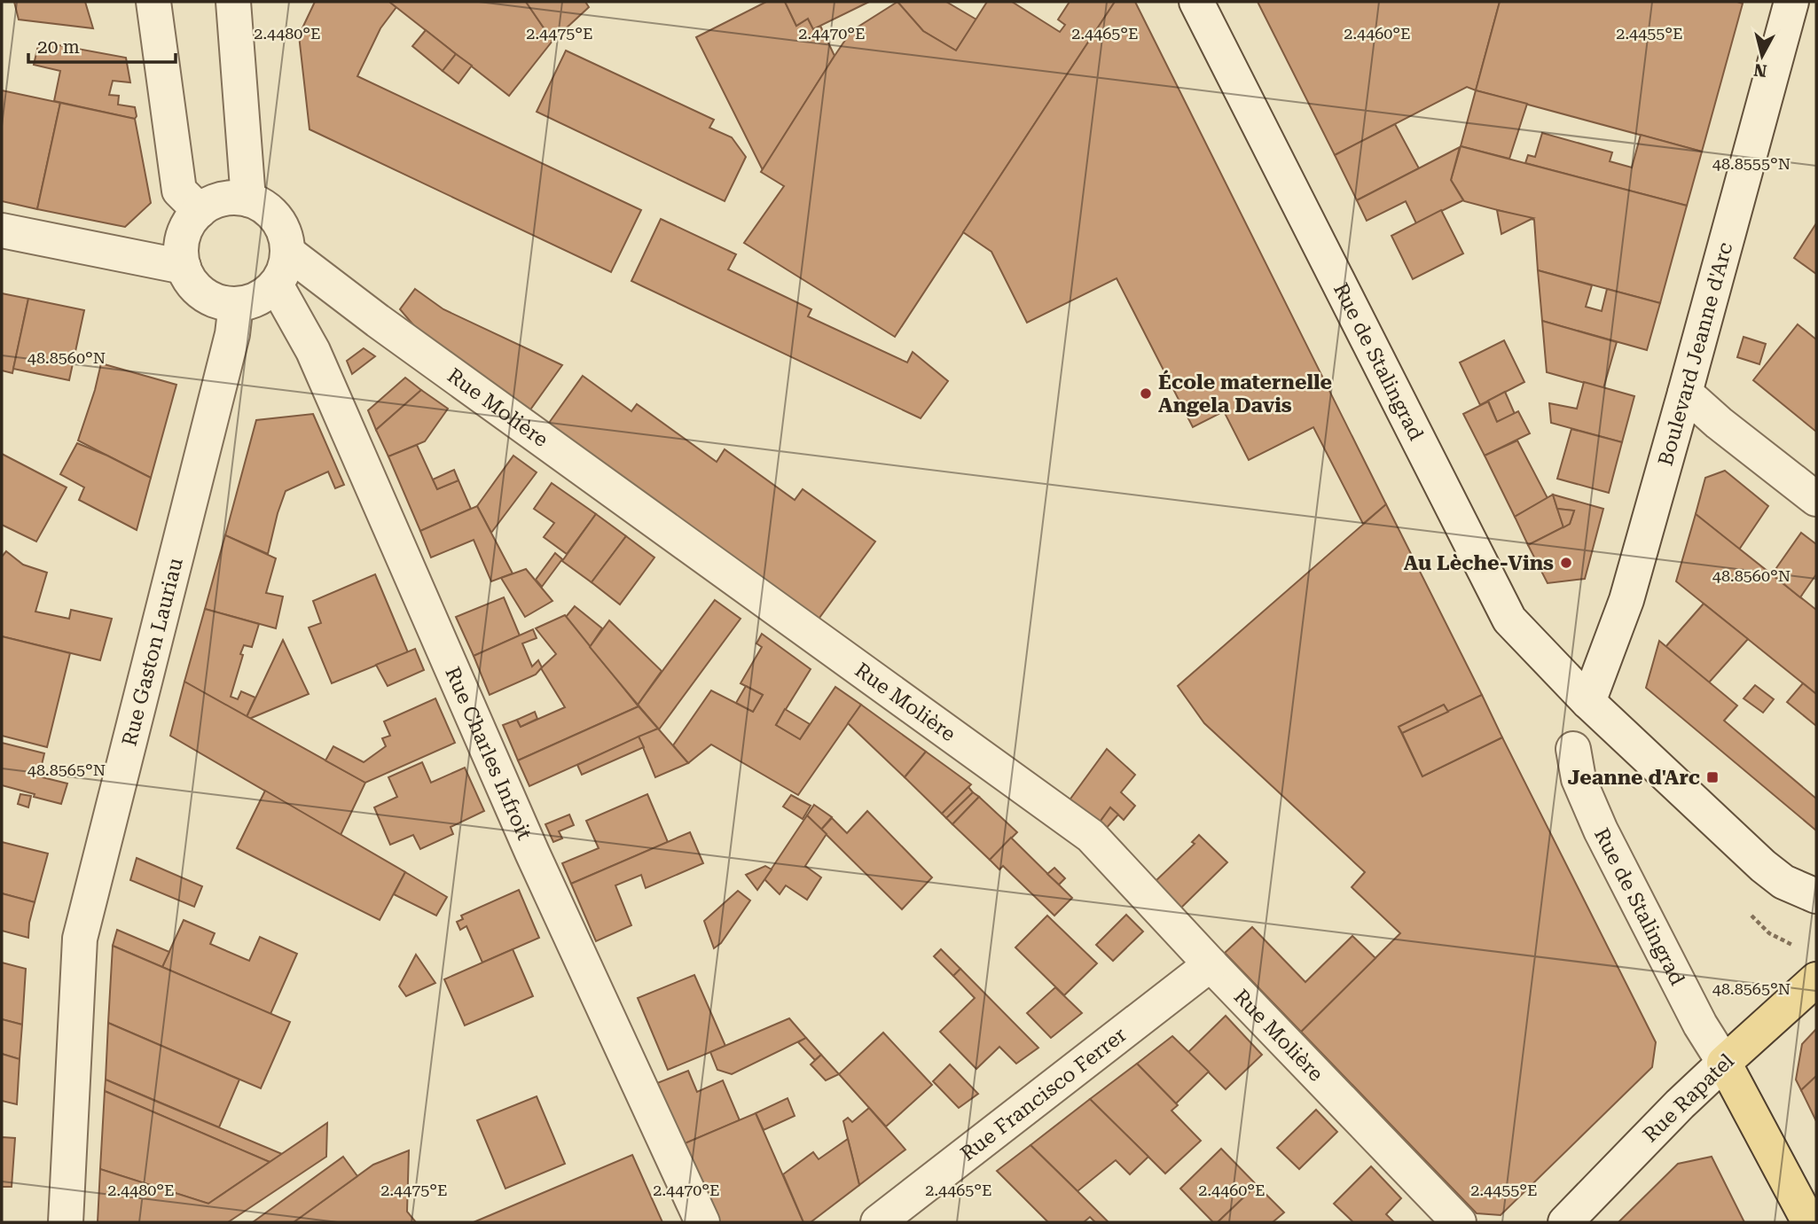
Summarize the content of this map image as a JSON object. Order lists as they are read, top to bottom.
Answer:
{
  "streets": {
    "main road": ["Rue de Stalingrad", "Rue Rapatel"],
    "street": [
      "Boulevard Jeanne d'Arc",
      "Rue Molière",
      "Rue Gaston Lauriau",
      "Rue Charles Infroit",
      "Rue Francisco Ferrer"
    ]
  },
  "crossings": [
    ["Boulevard Jeanne d'Arc", "Rue de Stalingrad"],
    ["Rue de Stalingrad", "Rue Rapatel"],
    ["Rue Molière", "Rue Gaston Lauriau"],
    ["Rue Molière", "Rue Charles Infroit"],
    ["Rue Molière", "Rue Francisco Ferrer"],
    ["Rue Gaston Lauriau", "Rue Charles Infroit"]
  ],
  "places": {
    "other": ["École maternelle Angela Davis", "Au Lèche-Vins"],
    "transit": ["Jeanne d'Arc"]
  },
  "scale_bar": "20 m",
  "north": "bottom",
  "coordinates": [
    "2.4480°E",
    "2.4475°E",
    "2.4470°E",
    "2.4465°E",
    "2.4460°E",
    "2.4455°E",
    "48.8555°N",
    "48.8560°N",
    "48.8565°N"
  ]
}
